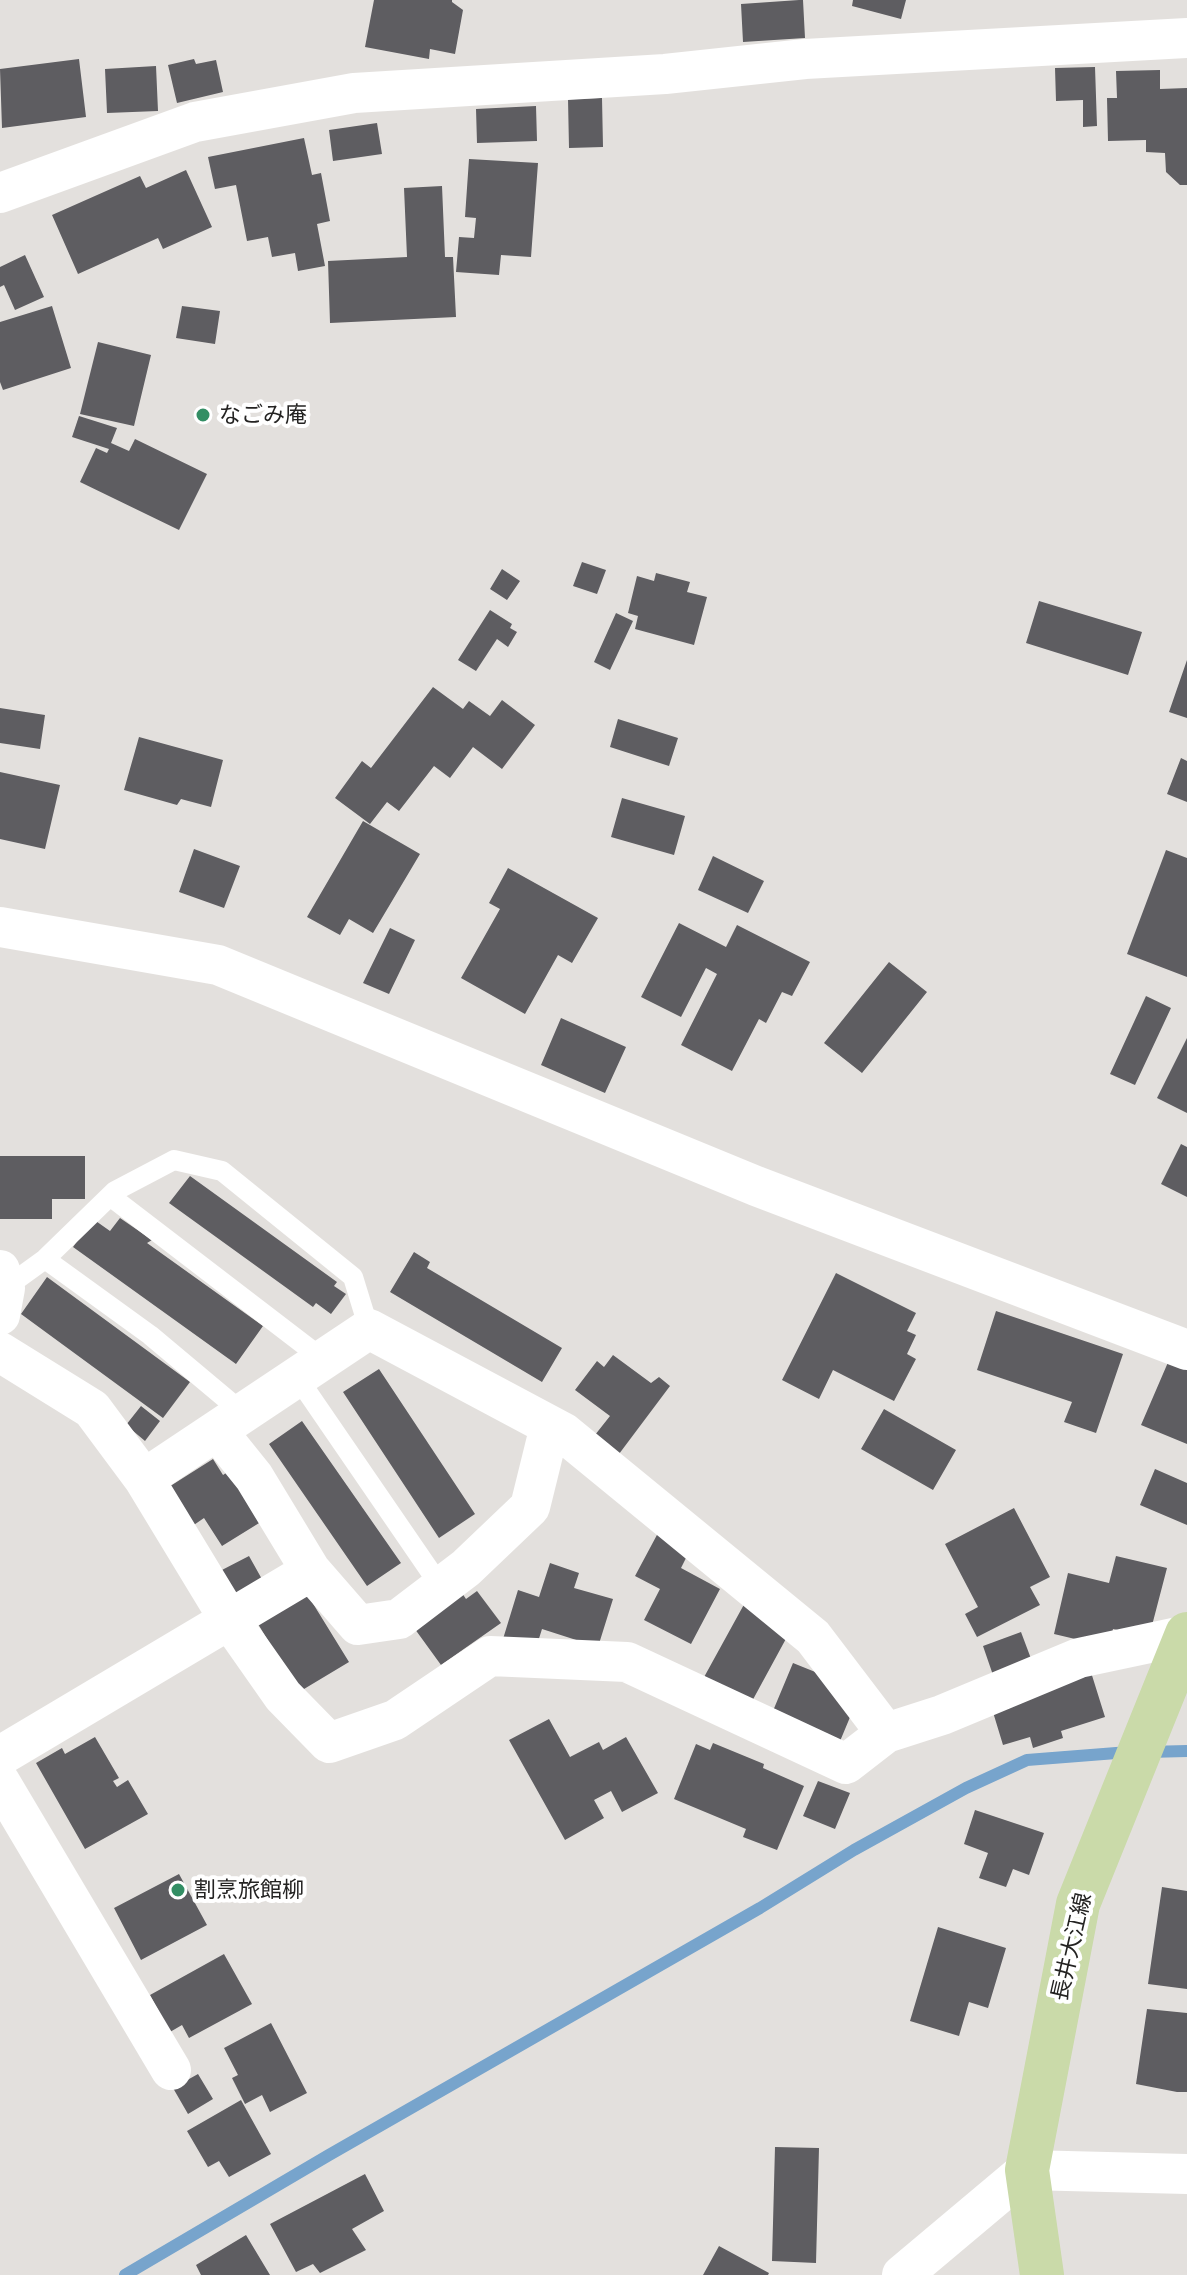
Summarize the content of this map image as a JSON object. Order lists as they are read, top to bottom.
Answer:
{
  "streets": {
    "main road": ["長井大江線"]
  },
  "places": ["なごみ庵", "割烹旅館柳"]
}
